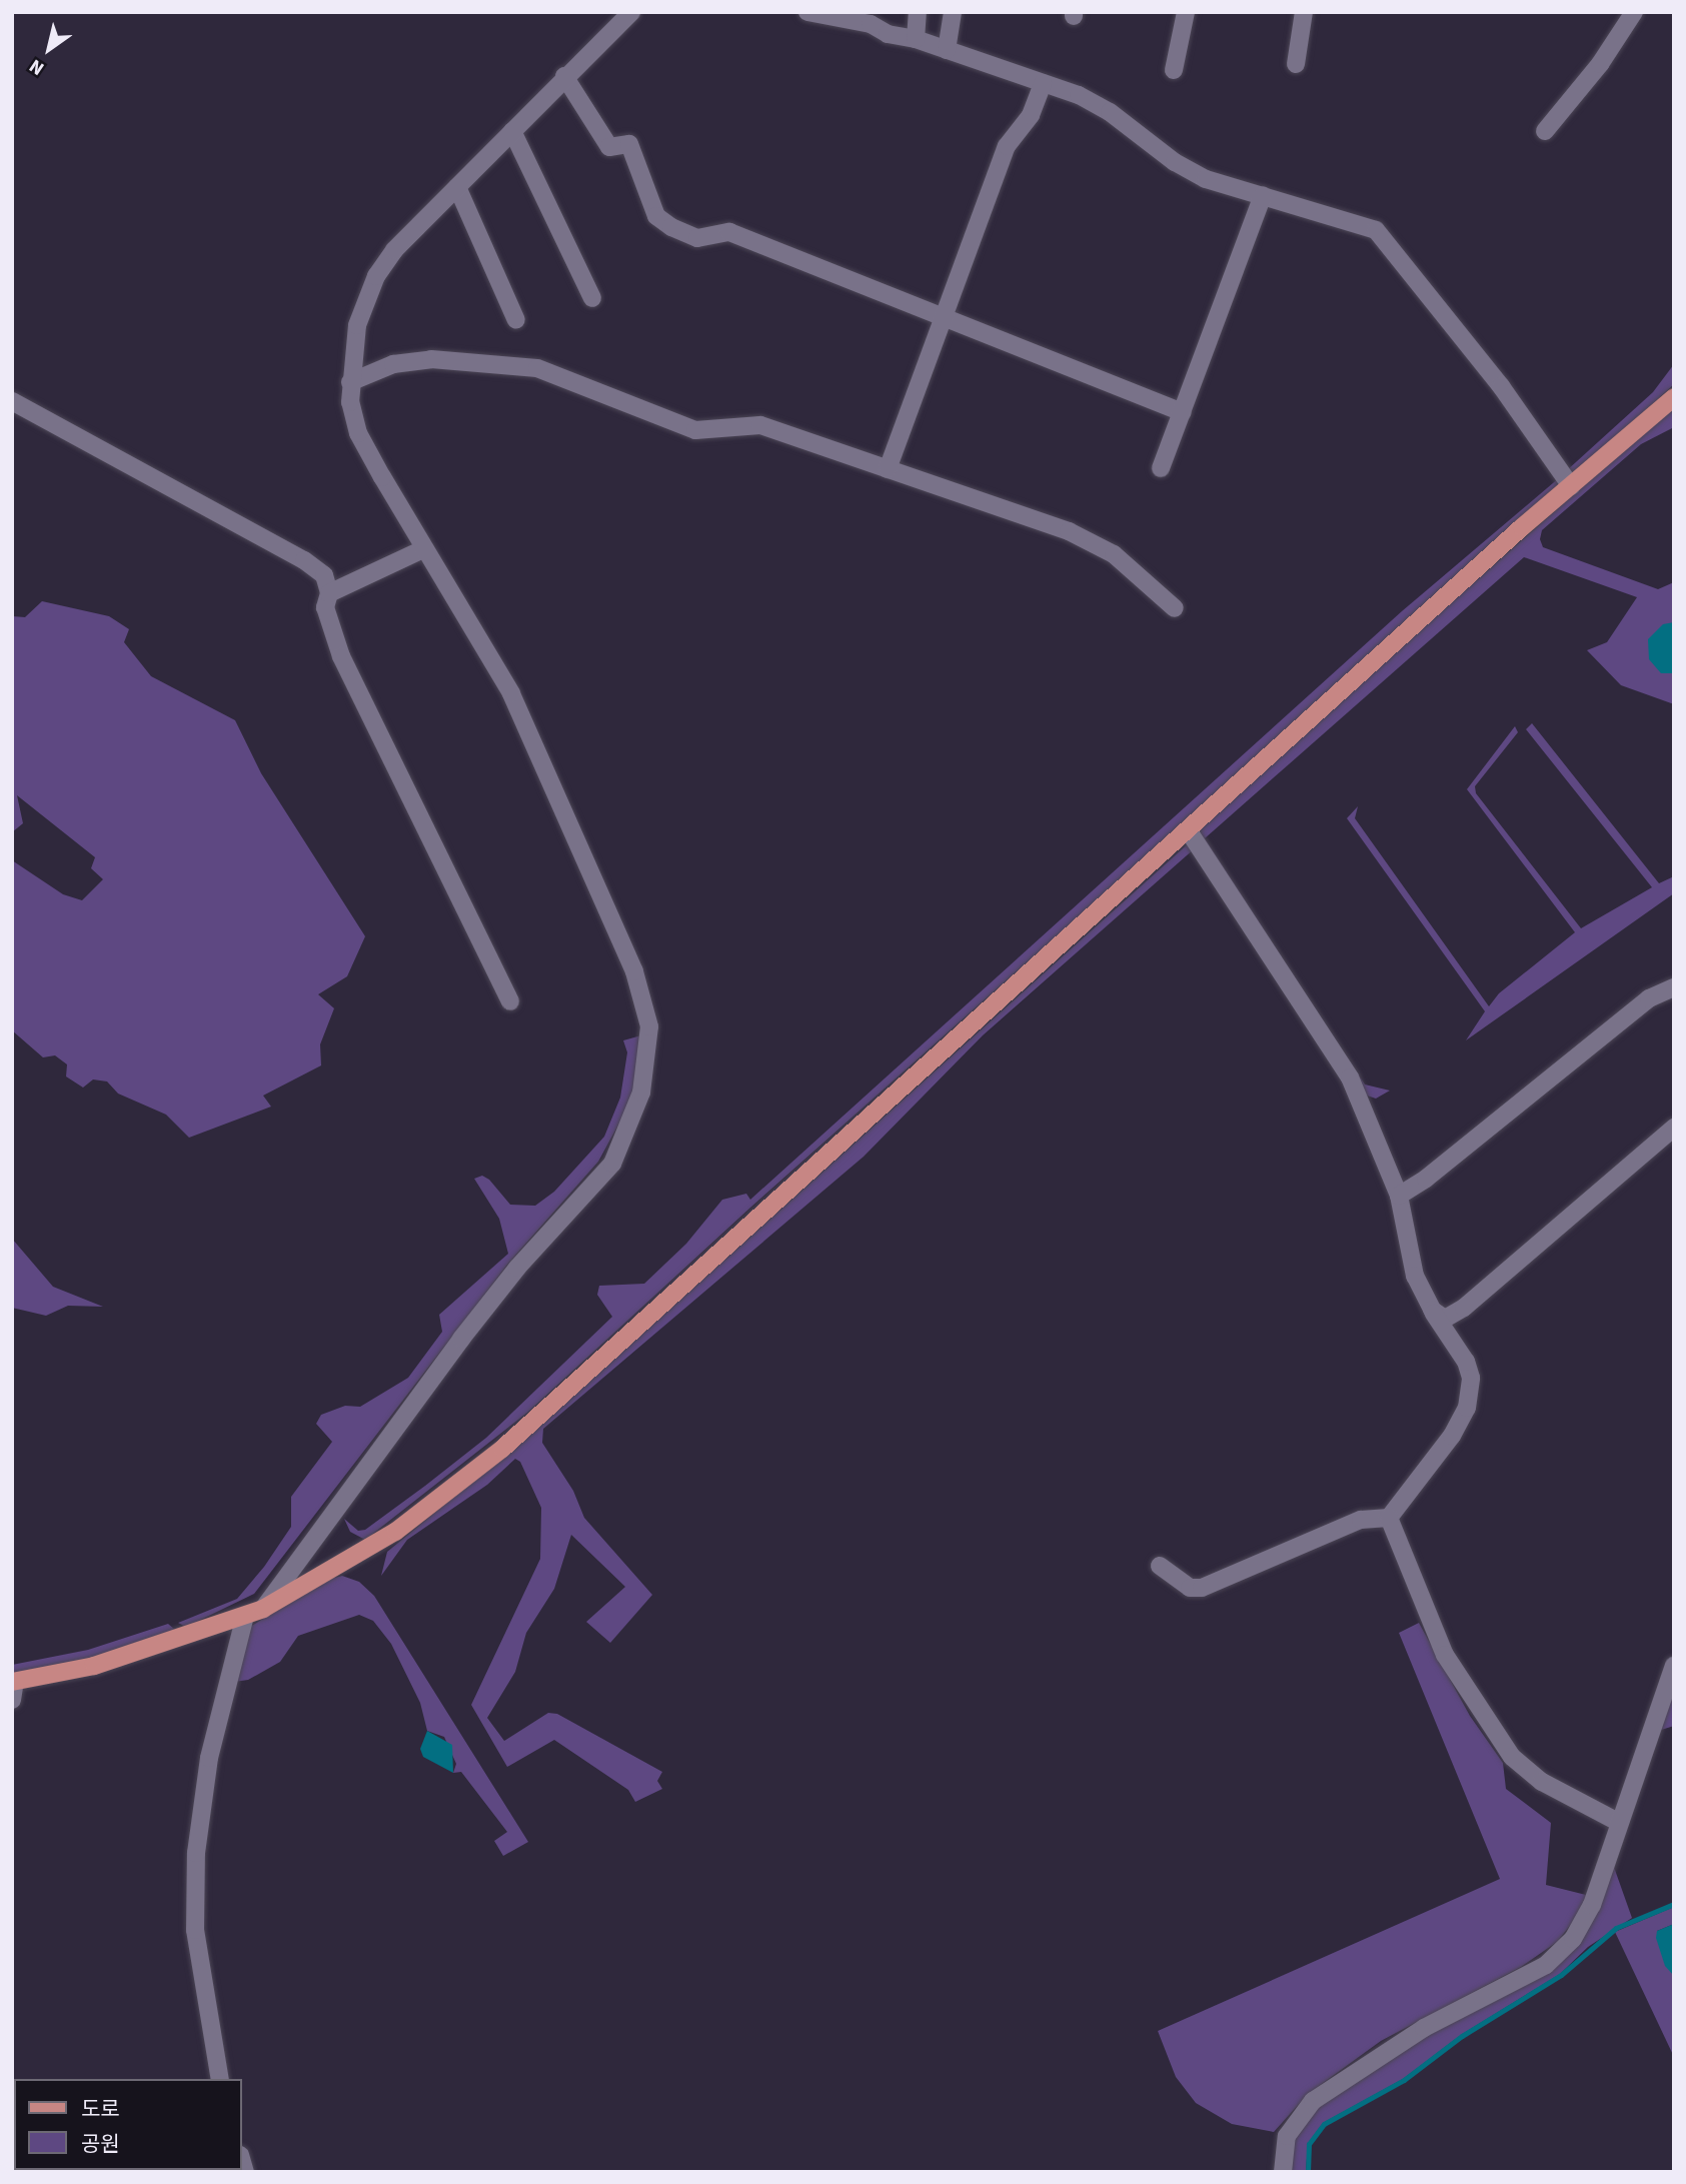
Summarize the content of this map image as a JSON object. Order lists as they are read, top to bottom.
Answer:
{
  "legend": ["도로", "공원"],
  "north": "bottom left"
}
